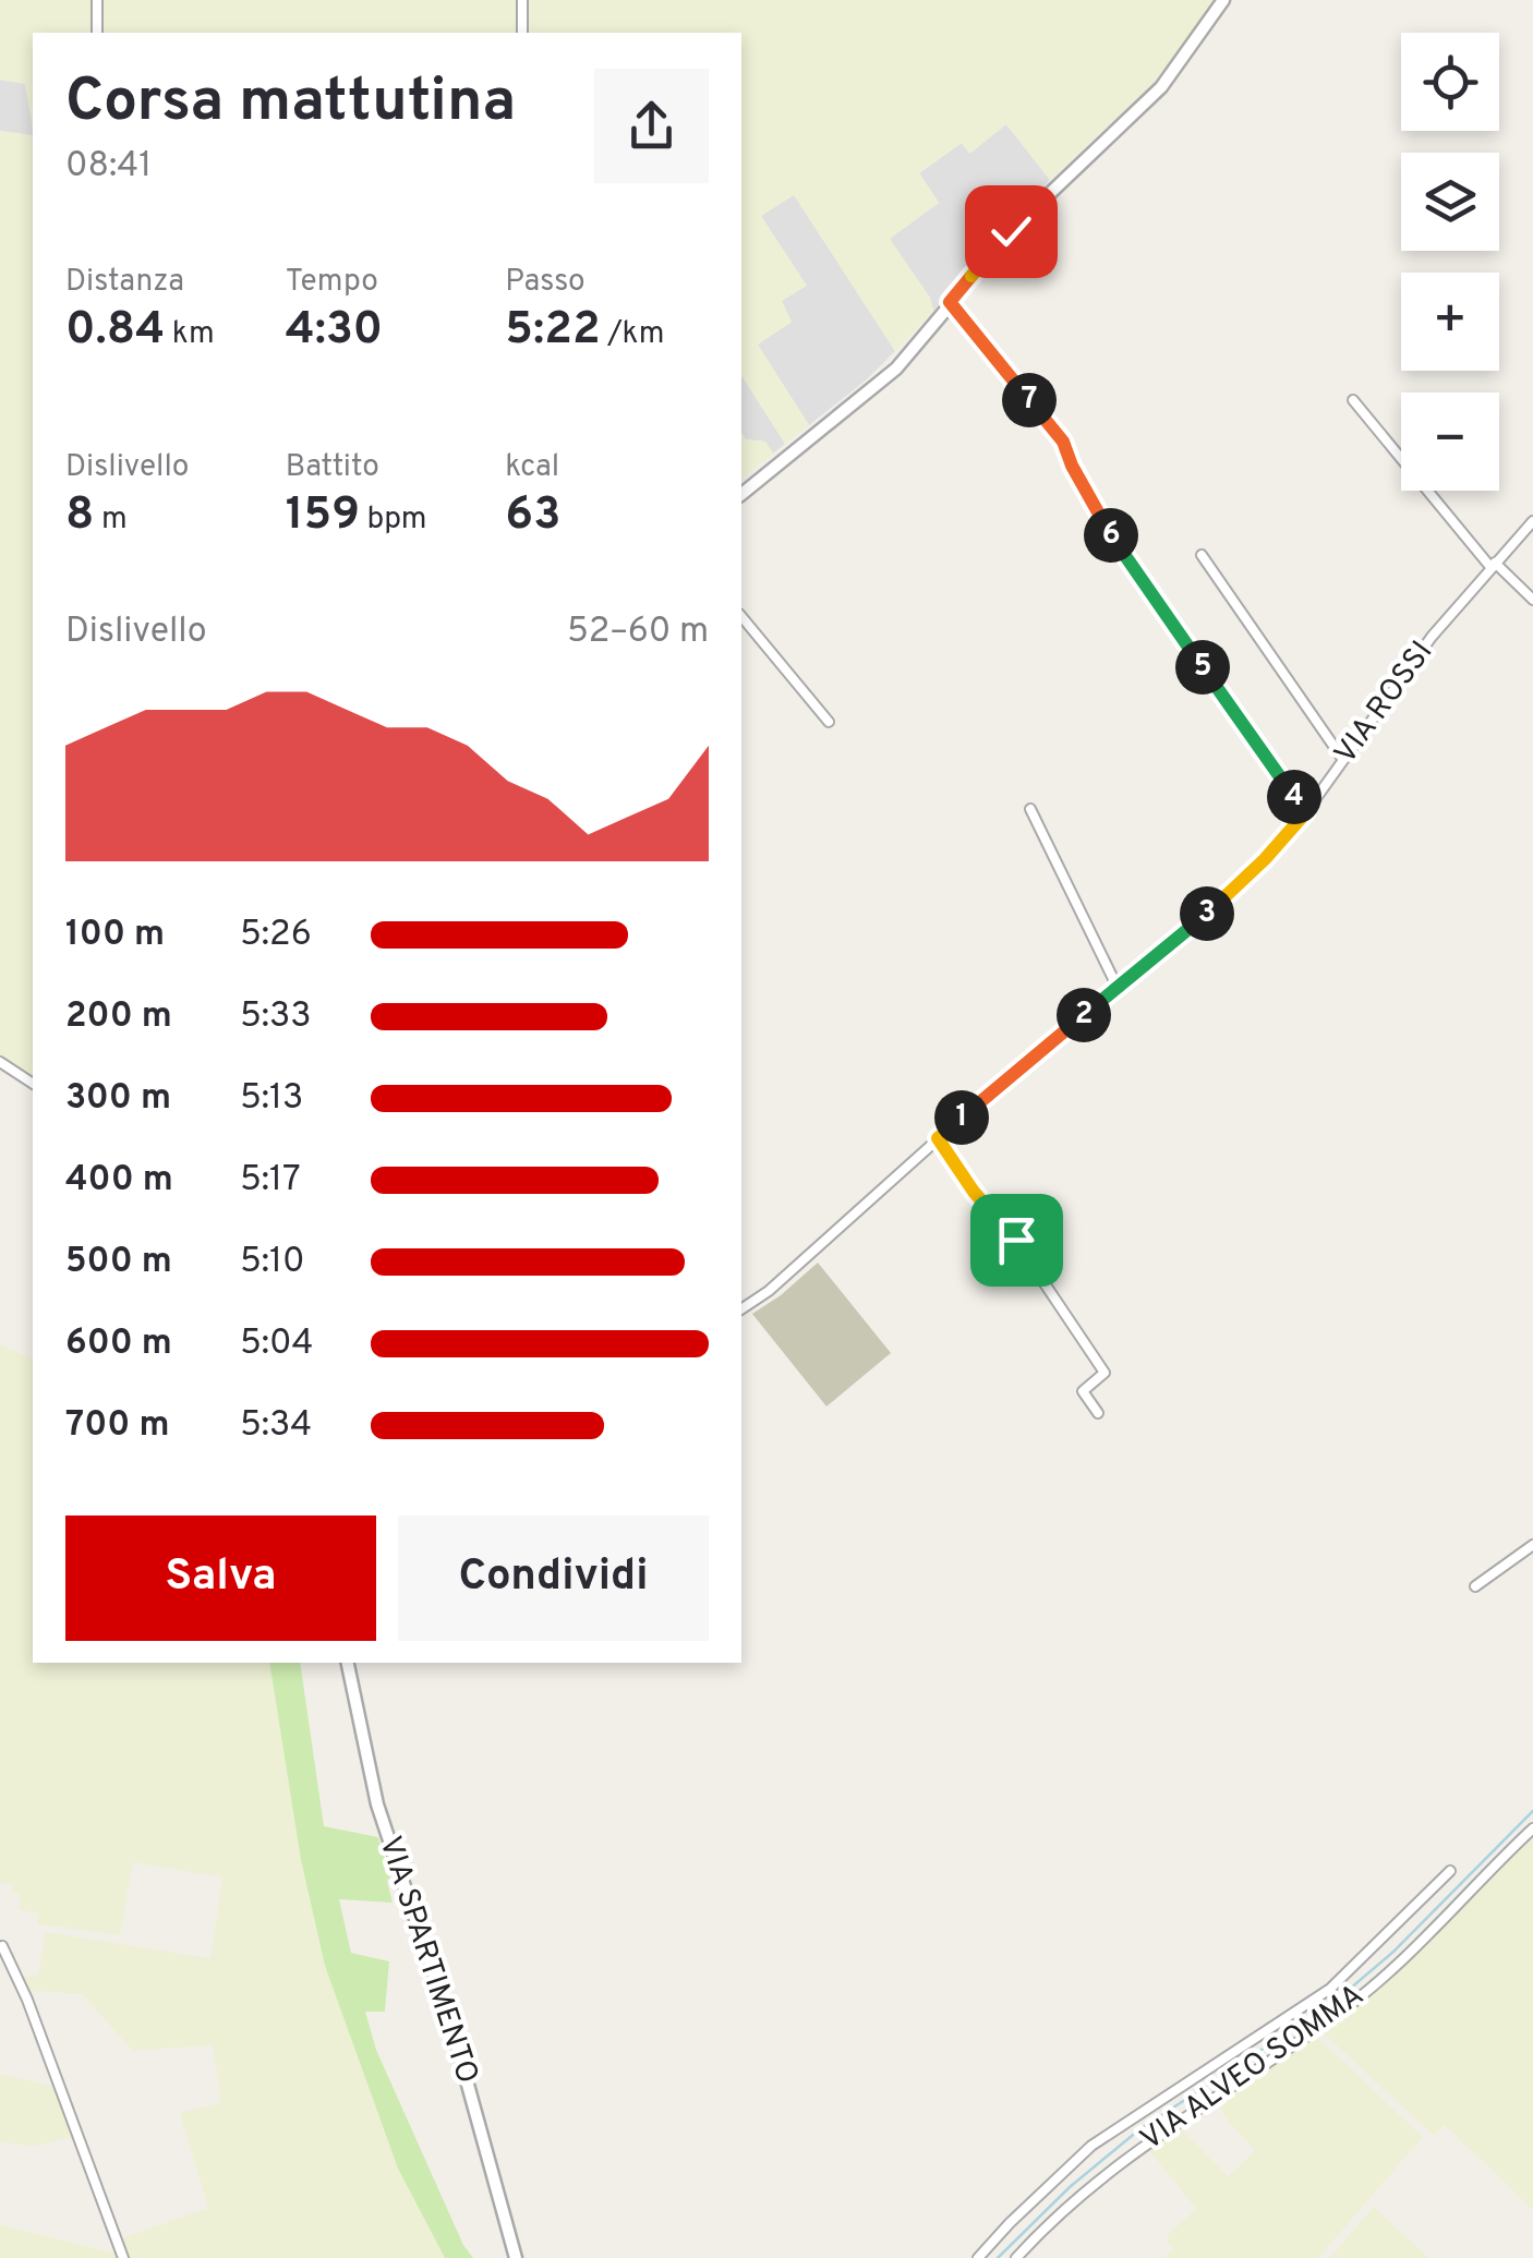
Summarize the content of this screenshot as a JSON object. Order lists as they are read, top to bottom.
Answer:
{
  "streets": {
    "street": ["VIA ROSSI", "VIA SPARTIMENTO", "VIA ALVEO SOMMA"]
  },
  "page": {
    "map_buttons": ["+", "−"],
    "heading": ["Corsa mattutina", "08:41"],
    "stats": [
      ["Distanza", "0.84 km"],
      ["Tempo", "4:30"],
      ["Passo", "5:22 /km"],
      ["Dislivello", "8 m"],
      ["Battito", "159 bpm"],
      ["kcal", "63"]
    ],
    "pins": [
      "7",
      "6",
      "5",
      "4",
      "3",
      "2",
      "1"
    ],
    "chart": ["Dislivello", "52–60 m"],
    "list": [
      {
        "name": "100 m",
        "note": "5:26"
      },
      {
        "name": "200 m",
        "note": "5:33"
      },
      {
        "name": "300 m",
        "note": "5:13"
      },
      {
        "name": "400 m",
        "note": "5:17"
      },
      {
        "name": "500 m",
        "note": "5:10"
      },
      {
        "name": "600 m",
        "note": "5:04"
      },
      {
        "name": "700 m",
        "note": "5:34"
      }
    ],
    "buttons": ["Salva", "Condividi"]
  }
}
